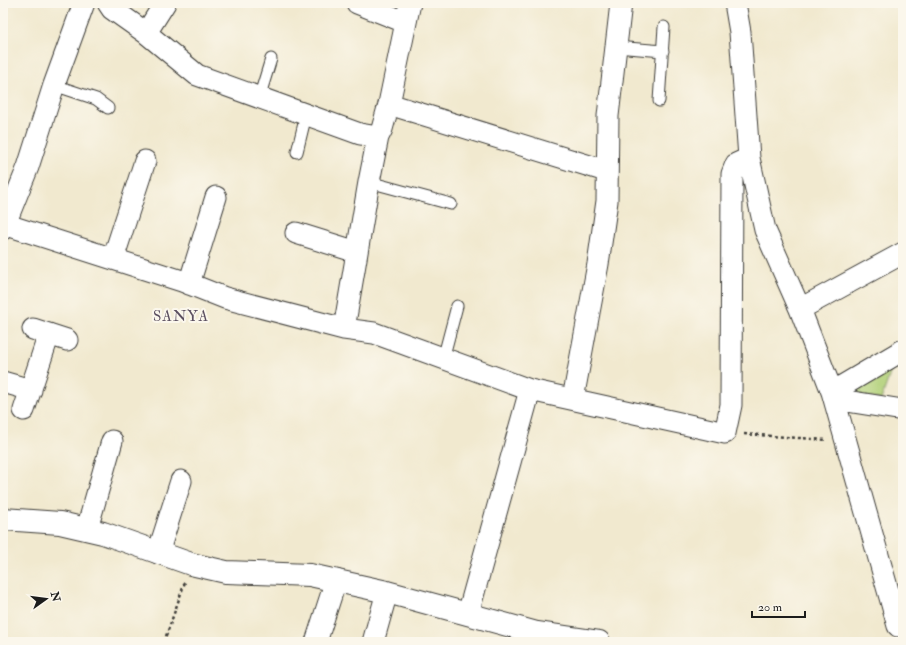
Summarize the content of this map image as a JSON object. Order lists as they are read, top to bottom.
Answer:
{
  "districts": ["SANYA"],
  "scale_bar": "20 m",
  "north": "right"
}
